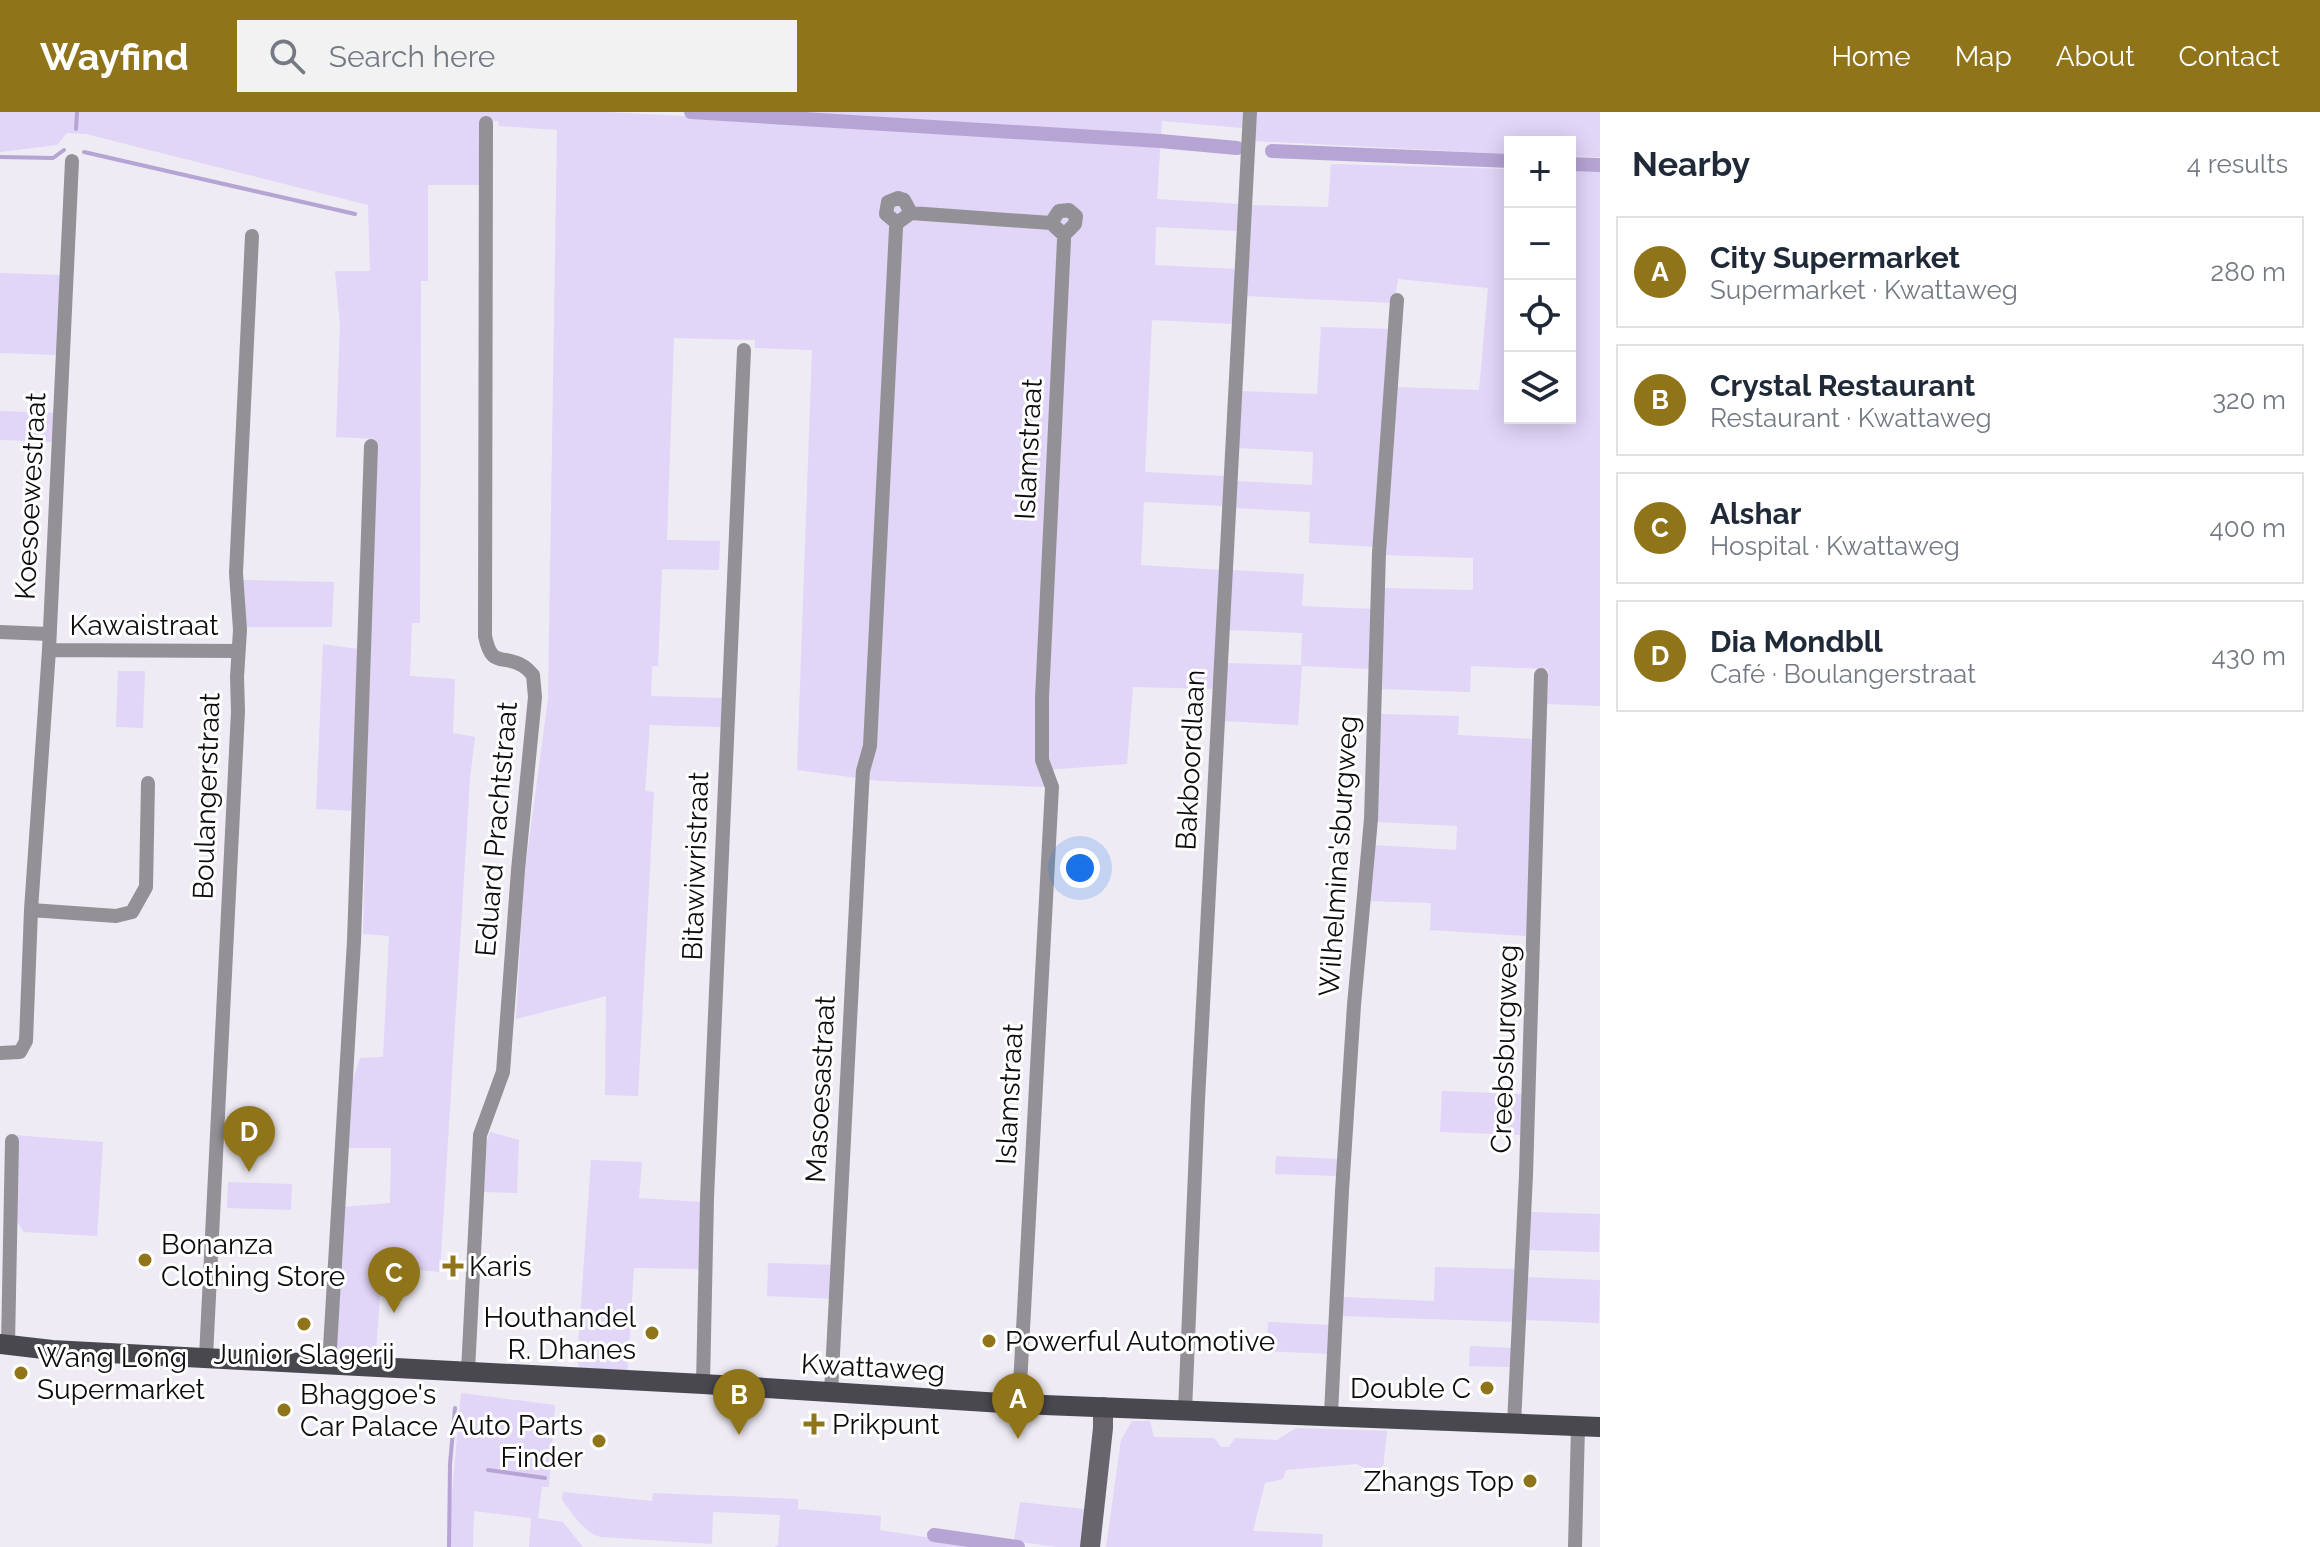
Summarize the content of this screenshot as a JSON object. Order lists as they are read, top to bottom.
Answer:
{
  "streets": {
    "main road": ["Kwattaweg"],
    "street": [
      "Islamstraat",
      "Koesoewestraat",
      "Kawaistraat",
      "Bakboordlaan",
      "Boulangerstraat",
      "Eduard Prachtstraat",
      "Wilhelmina'sburgweg",
      "Bitawiwristraat",
      "Creebsburgweg",
      "Masoesastraat"
    ]
  },
  "crossings": [
    ["Islamstraat", "Kwattaweg"],
    ["Koesoewestraat", "Kawaistraat"],
    ["Kawaistraat", "Boulangerstraat"],
    ["Bakboordlaan", "Kwattaweg"],
    ["Boulangerstraat", "Kwattaweg"],
    ["Eduard Prachtstraat", "Kwattaweg"],
    ["Wilhelmina'sburgweg", "Kwattaweg"],
    ["Bitawiwristraat", "Kwattaweg"],
    ["Creebsburgweg", "Kwattaweg"],
    ["Masoesastraat", "Kwattaweg"]
  ],
  "places": {
    "other": [
      "Bonanza Clothing Store",
      "Junior Slagerij",
      "Houthandel R. Dhanes",
      "Powerful Automotive",
      "Wang Long Supermarket",
      "Double C",
      "Bhaggoe's Car Palace",
      "Auto Parts Finder",
      "Zhangs Top"
    ],
    "health": ["Karis", "Prikpunt"]
  },
  "page": {
    "header": "Wayfind",
    "search": "Search here",
    "nav": [
      "Home",
      "Map",
      "About",
      "Contact"
    ],
    "heading": ["Nearby", "4 results"],
    "map_buttons": ["+", "−"],
    "list": [
      {
        "mark": "A",
        "name": "City Supermarket",
        "note": "Supermarket · Kwattaweg",
        "value": "280 m"
      },
      {
        "mark": "B",
        "name": "Crystal Restaurant",
        "note": "Restaurant · Kwattaweg",
        "value": "320 m"
      },
      {
        "mark": "C",
        "name": "Alshar",
        "note": "Hospital · Kwattaweg",
        "value": "400 m"
      },
      {
        "mark": "D",
        "name": "Dia Mondbll",
        "note": "Café · Boulangerstraat",
        "value": "430 m"
      }
    ],
    "pins": [
      "D",
      "C",
      "B",
      "A"
    ]
  }
}
